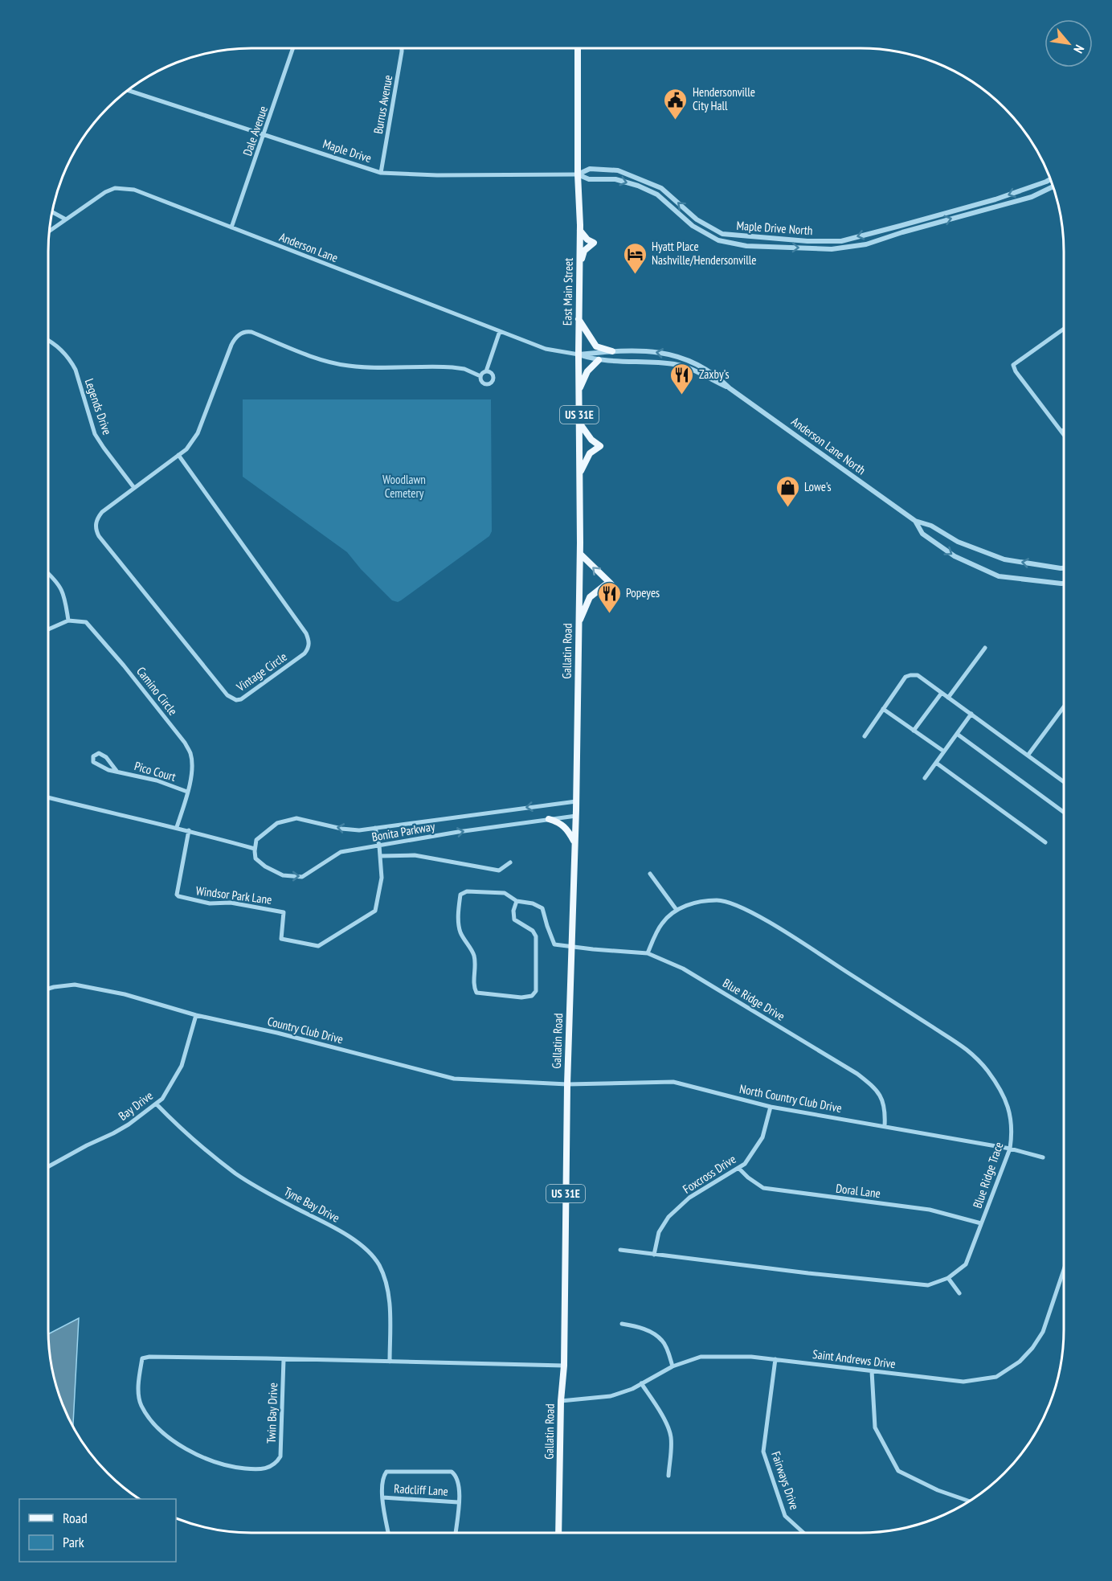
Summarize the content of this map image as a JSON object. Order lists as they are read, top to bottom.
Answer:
{
  "streets": {
    "main road": ["East Main Street", "US 31E", "Gallatin Road"],
    "street": [
      "Burrus Avenue",
      "Dale Avenue",
      "Maple Drive",
      "Maple Drive North",
      "Anderson Lane",
      "Legends Drive",
      "Anderson Lane North",
      "Vintage Circle",
      "Camino Circle",
      "Pico Court",
      "Bonita Parkway",
      "Windsor Park Lane",
      "Blue Ridge Drive",
      "Country Club Drive",
      "North Country Club Drive",
      "Bay Drive",
      "Foxcross Drive",
      "Blue Ridge Trace",
      "Doral Lane",
      "Tyne Bay Drive",
      "Saint Andrews Drive",
      "Twin Bay Drive",
      "Fairways Drive",
      "Radcliff Lane"
    ]
  },
  "crossings": [
    ["Burrus Avenue", "Maple Drive"],
    ["Dale Avenue", "Maple Drive"],
    ["Dale Avenue", "Anderson Lane"],
    ["Maple Drive", "Maple Drive North"],
    ["Maple Drive", "East Main Street"],
    ["Maple Drive North", "East Main Street"],
    ["Anderson Lane", "East Main Street"],
    ["Anderson Lane", "Anderson Lane North"],
    ["East Main Street", "Anderson Lane North"],
    ["East Main Street", "Gallatin Road"],
    ["Legends Drive", "Vintage Circle"],
    ["Gallatin Road", "Bonita Parkway"],
    ["Gallatin Road", "Blue Ridge Drive"],
    ["Gallatin Road", "Country Club Drive"],
    ["Gallatin Road", "North Country Club Drive"],
    ["Gallatin Road", "Saint Andrews Drive"],
    ["Camino Circle", "Pico Court"],
    ["Bonita Parkway", "Windsor Park Lane"],
    ["Blue Ridge Drive", "North Country Club Drive"],
    ["Blue Ridge Drive", "Blue Ridge Trace"],
    ["Country Club Drive", "North Country Club Drive"],
    ["Country Club Drive", "Bay Drive"],
    ["North Country Club Drive", "Foxcross Drive"],
    ["North Country Club Drive", "Blue Ridge Trace"],
    ["Bay Drive", "Tyne Bay Drive"],
    ["Foxcross Drive", "Blue Ridge Trace"],
    ["Foxcross Drive", "Doral Lane"],
    ["Blue Ridge Trace", "Doral Lane"],
    ["Saint Andrews Drive", "Fairways Drive"]
  ],
  "parks": ["Woodlawn Cemetery"],
  "places": {
    "public building": ["Hendersonville City Hall"],
    "hotel": ["Hyatt Place Nashville/Hendersonville"],
    "restaurant": ["Zaxby's", "Popeyes"],
    "shop": ["Lowe's"]
  },
  "legend": ["Road", "Park"],
  "north": "bottom right"
}
